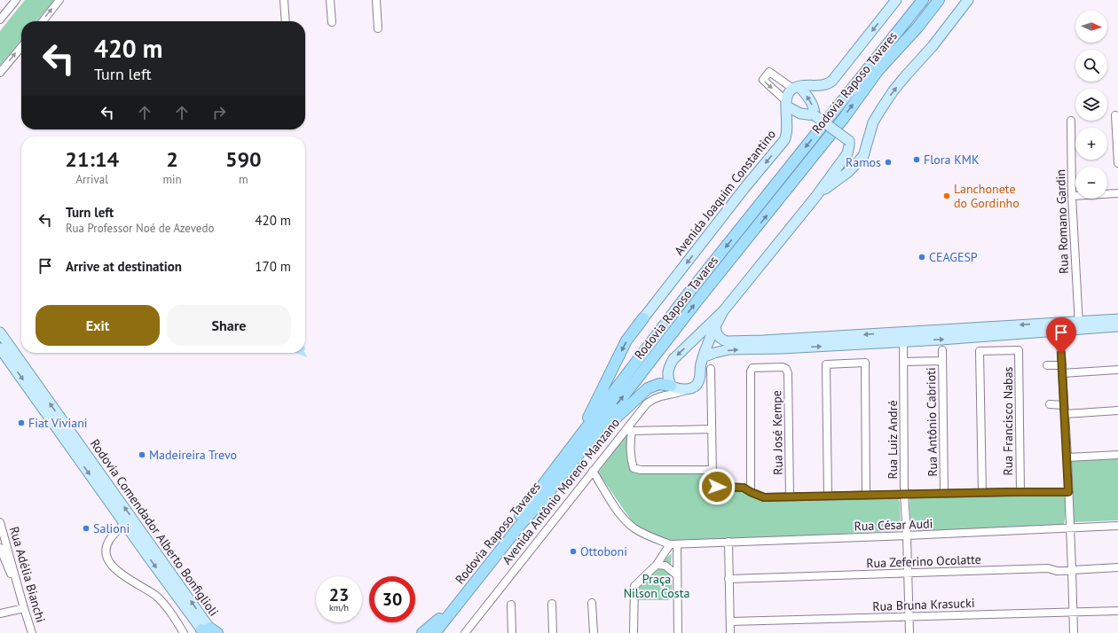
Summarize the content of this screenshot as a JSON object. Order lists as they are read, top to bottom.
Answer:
{
  "streets": {
    "highway": ["Rodovia Raposo Tavares"],
    "main road": ["Avenida Joaquim Constantino", "Rodovia Comendador Alberto Bonfiglioli"],
    "street": [
      "Rua Romano Gardin",
      "Rua Francisco Nabas",
      "Rua Antônio Cabrioti",
      "Rua José Kempe",
      "Rua Luiz André",
      "Avenida Antônio Moreno Manzano",
      "Rua César Audi",
      "Rua Zeferino Ocolatte",
      "Rua Adélia Bianchi",
      "Rua Bruna Krasucki"
    ]
  },
  "crossings": [
    ["Rua Luiz André", "Rua César Audi"],
    ["Rua Luiz André", "Rua Zeferino Ocolatte"],
    ["Rua Luiz André", "Rua Bruna Krasucki"]
  ],
  "parks": ["Praça Nilson Costa"],
  "places": [
    "Flora KMK",
    "Ramos",
    "Lanchonete do Gordinho",
    "CEAGESP",
    "Fiat Viviani",
    "Madeireira Trevo",
    "Salioni",
    "Ottoboni"
  ],
  "north": "right",
  "page": {
    "map_buttons": ["+", "−"],
    "turn": ["420 m", "Turn left"],
    "eta": [
      "21:14",
      "Arrival",
      "2",
      "min",
      "590",
      "m"
    ],
    "list": [
      {
        "name": "Turn left",
        "note": "Rua Professor Noé de Azevedo",
        "value": "420 m"
      },
      {
        "name": "Arrive at destination",
        "value": "170 m"
      }
    ],
    "buttons": ["Exit", "Share"],
    "speed": "23 km/h",
    "limit": "30"
  }
}
